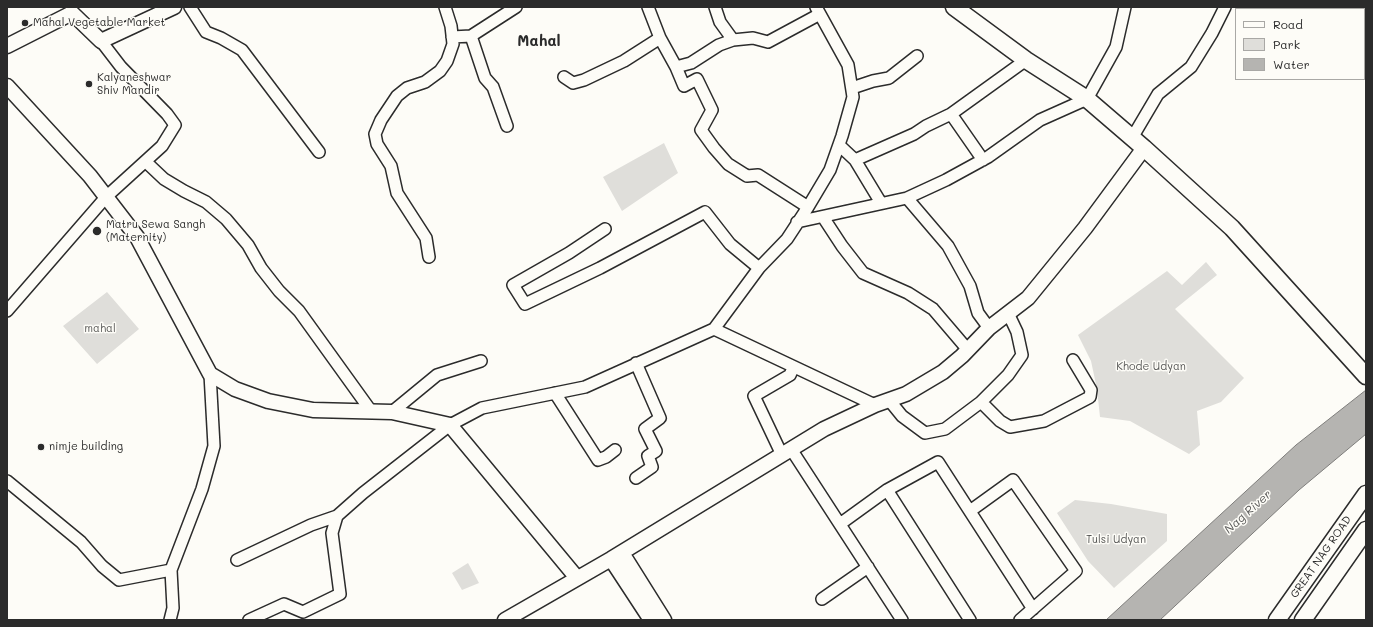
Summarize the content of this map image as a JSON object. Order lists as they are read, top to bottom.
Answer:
{
  "streets": {
    "main road": ["GREAT NAG ROAD"]
  },
  "districts": ["Mahal"],
  "water": ["Nag River"],
  "parks": ["mahal", "Khode Udyan", "Tulsi Udyan"],
  "places": [
    "Mahal Vegetable Market",
    "Kalyaneshwar Shiv Mandir",
    "Matru Sewa Sangh (Maternity)",
    "nimje building"
  ],
  "legend": ["Road", "Park", "Water"]
}
